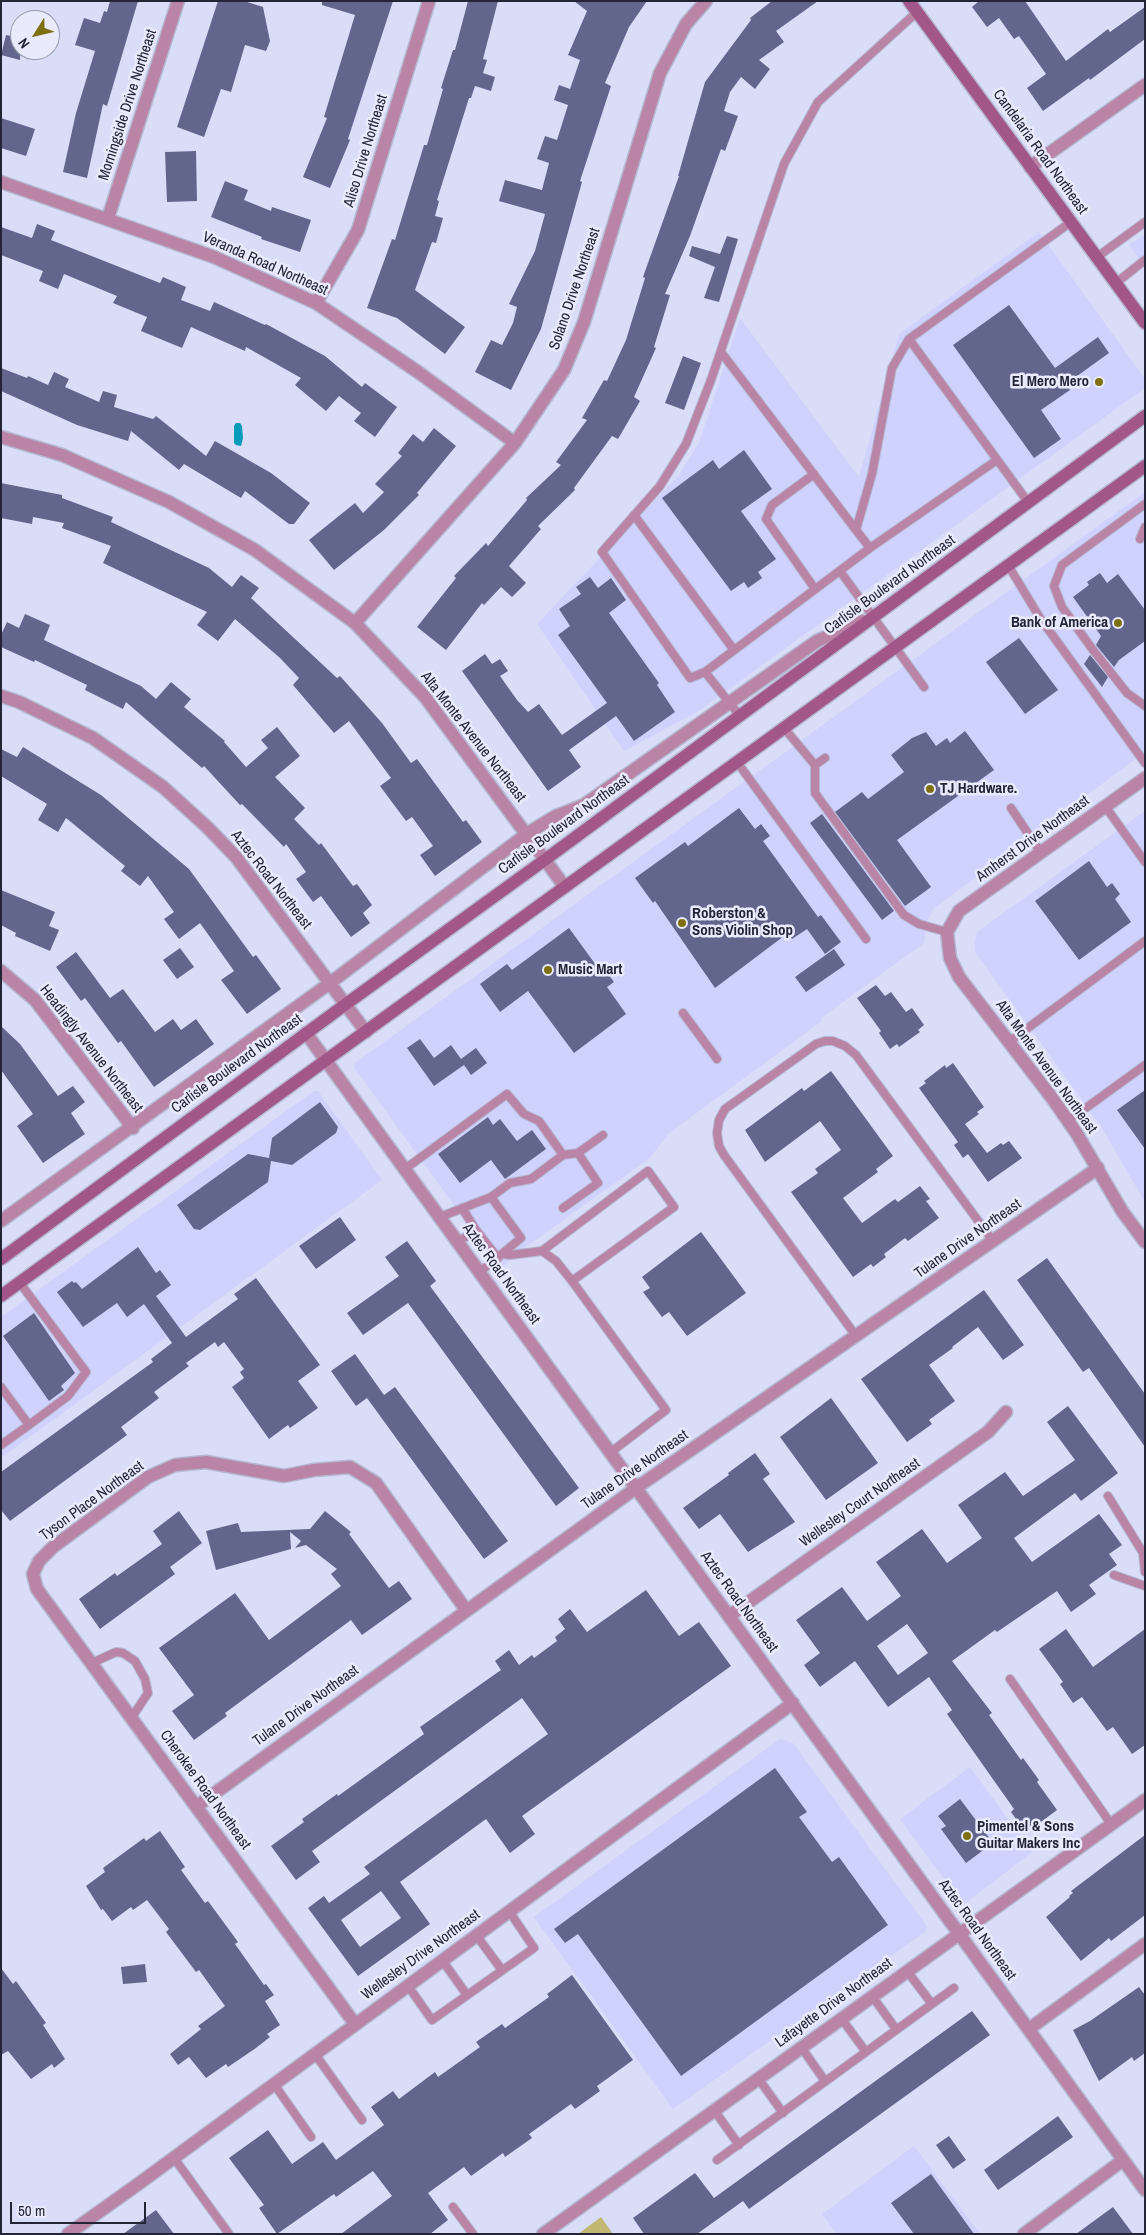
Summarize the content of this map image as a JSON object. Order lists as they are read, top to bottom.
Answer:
{
  "streets": {
    "main road": ["Candelaria Road Northeast", "Carlisle Boulevard Northeast"],
    "street": [
      "Morningside Drive Northeast",
      "Aliso Drive Northeast",
      "Veranda Road Northeast",
      "Solano Drive Northeast",
      "Alta Monte Avenue Northeast",
      "Amherst Drive Northeast",
      "Aztec Road Northeast",
      "Headingly Avenue Northeast",
      "Tulane Drive Northeast",
      "Tyson Place Northeast",
      "Wellesley Court Northeast",
      "Cherokee Road Northeast",
      "Wellesley Drive Northeast",
      "Lafayette Drive Northeast"
    ]
  },
  "crossings": [
    ["Morningside Drive Northeast", "Veranda Road Northeast"],
    ["Aliso Drive Northeast", "Veranda Road Northeast"],
    ["Veranda Road Northeast", "Solano Drive Northeast"],
    ["Solano Drive Northeast", "Alta Monte Avenue Northeast"],
    ["Carlisle Boulevard Northeast", "Alta Monte Avenue Northeast"],
    ["Carlisle Boulevard Northeast", "Aztec Road Northeast"],
    ["Alta Monte Avenue Northeast", "Amherst Drive Northeast"],
    ["Alta Monte Avenue Northeast", "Tulane Drive Northeast"],
    ["Aztec Road Northeast", "Tulane Drive Northeast"],
    ["Aztec Road Northeast", "Wellesley Court Northeast"],
    ["Aztec Road Northeast", "Wellesley Drive Northeast"],
    ["Aztec Road Northeast", "Lafayette Drive Northeast"],
    ["Tulane Drive Northeast", "Tyson Place Northeast"],
    ["Tulane Drive Northeast", "Cherokee Road Northeast"],
    ["Tyson Place Northeast", "Cherokee Road Northeast"],
    ["Cherokee Road Northeast", "Wellesley Drive Northeast"]
  ],
  "places": [
    "El Mero Mero",
    "Bank of America",
    "TJ Hardware.",
    "Roberston & Sons Violin Shop",
    "Music Mart",
    "Pimentel & Sons Guitar Makers Inc"
  ],
  "scale_bar": "50 m",
  "north": "bottom left"
}
